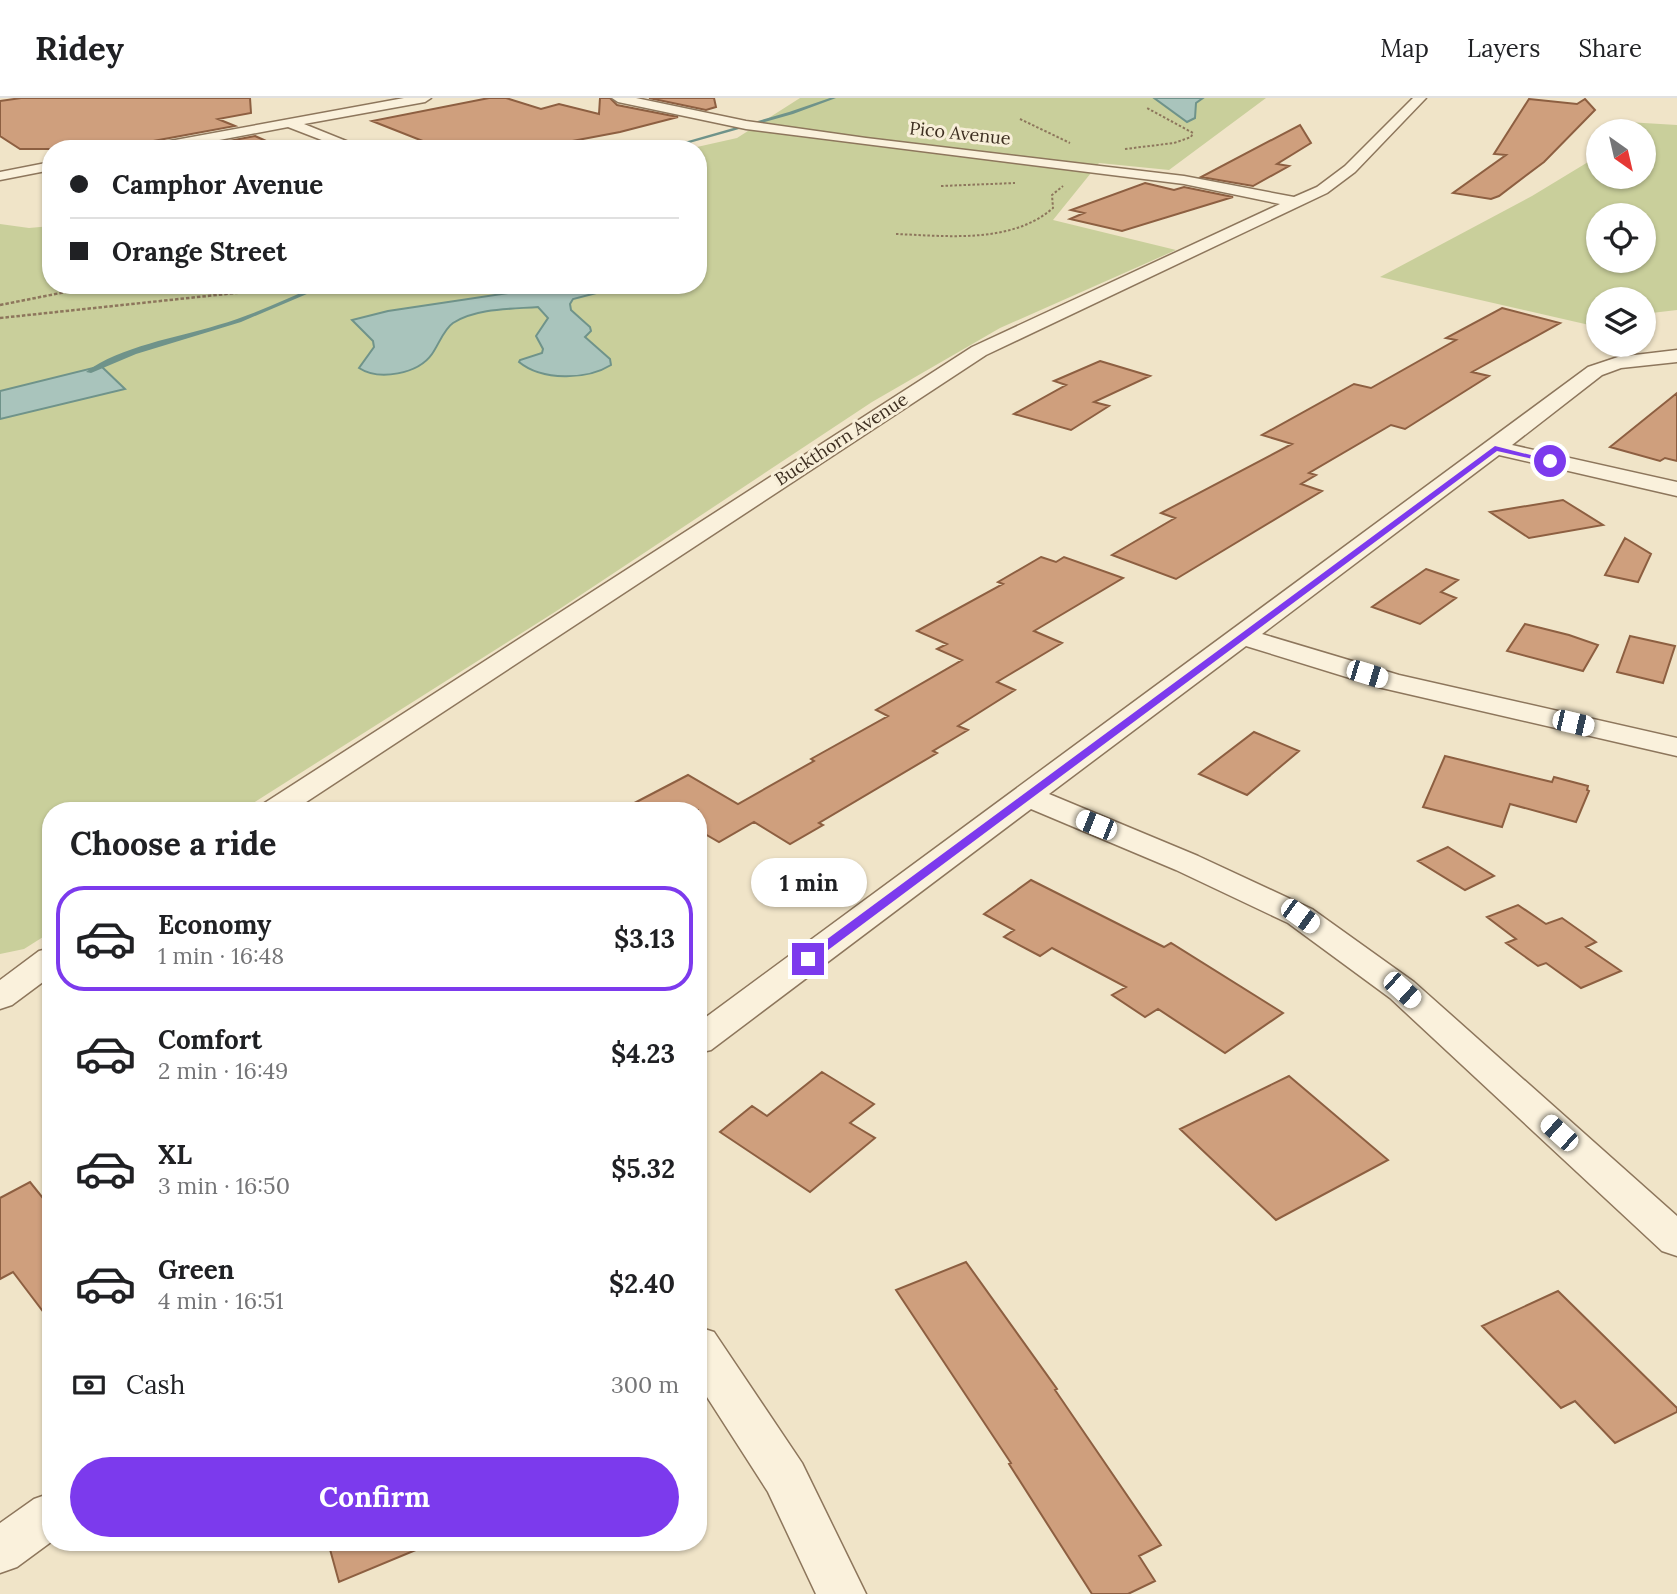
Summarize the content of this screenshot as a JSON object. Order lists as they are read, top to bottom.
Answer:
{
  "streets": {
    "street": ["Pico Avenue", "Buckthorn Avenue"]
  },
  "crossings": [
    ["Pico Avenue", "Buckthorn Avenue"]
  ],
  "north": "bottom right",
  "page": {
    "header": "Ridey",
    "nav": ["Map", "Layers", "Share"],
    "banner": ["Camphor Avenue", "Orange Street"],
    "heading": "Choose a ride",
    "bubble": "1 min",
    "list": [
      {
        "name": "Economy",
        "note": "1 min · 16:48",
        "value": "$3.13"
      },
      {
        "name": "Comfort",
        "note": "2 min · 16:49",
        "value": "$4.23"
      },
      {
        "name": "XL",
        "note": "3 min · 16:50",
        "value": "$5.32"
      },
      {
        "name": "Green",
        "note": "4 min · 16:51",
        "value": "$2.40"
      }
    ],
    "pay": ["Cash", "300 m"],
    "buttons": "Confirm"
  }
}
